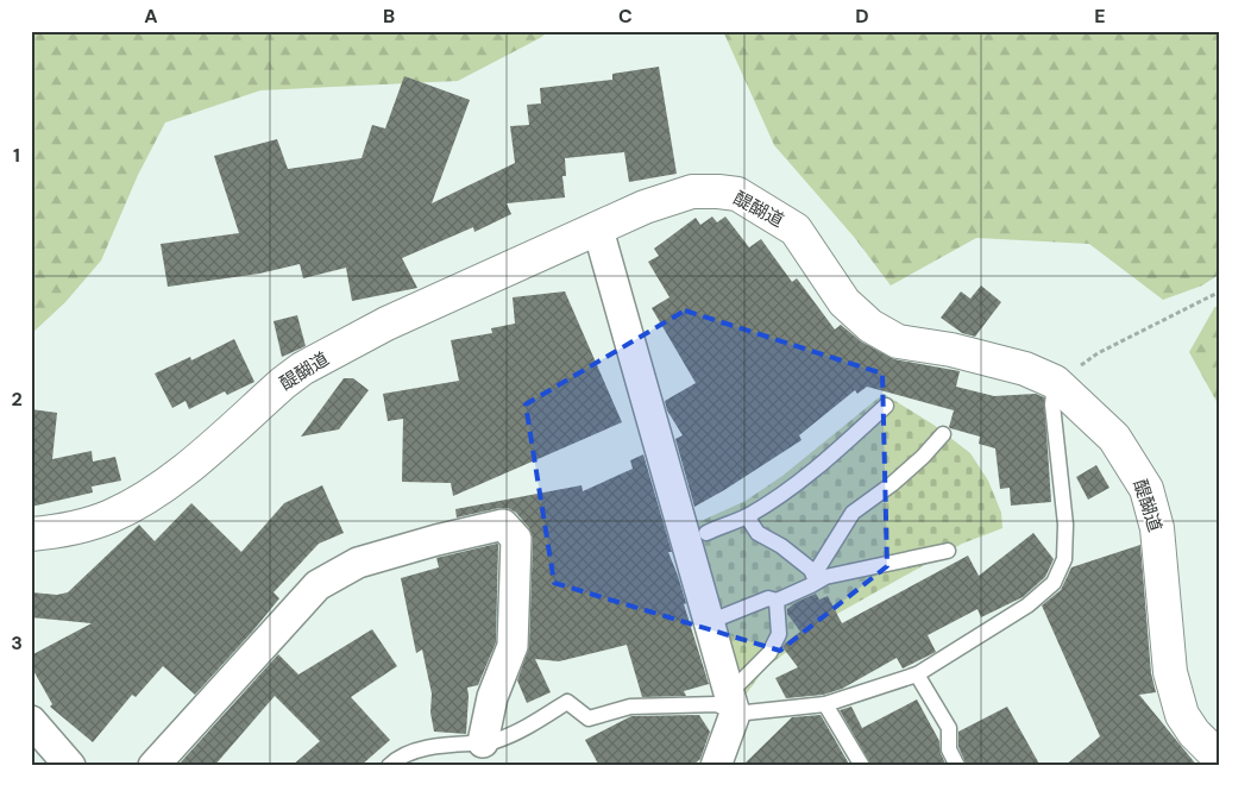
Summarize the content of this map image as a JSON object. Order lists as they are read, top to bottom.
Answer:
{
  "streets": {
    "main road": ["醍醐道"]
  },
  "grid": {
    "columns": [
      "A",
      "B",
      "C",
      "D",
      "E"
    ],
    "rows": ["1", "2", "3"]
  }
}
